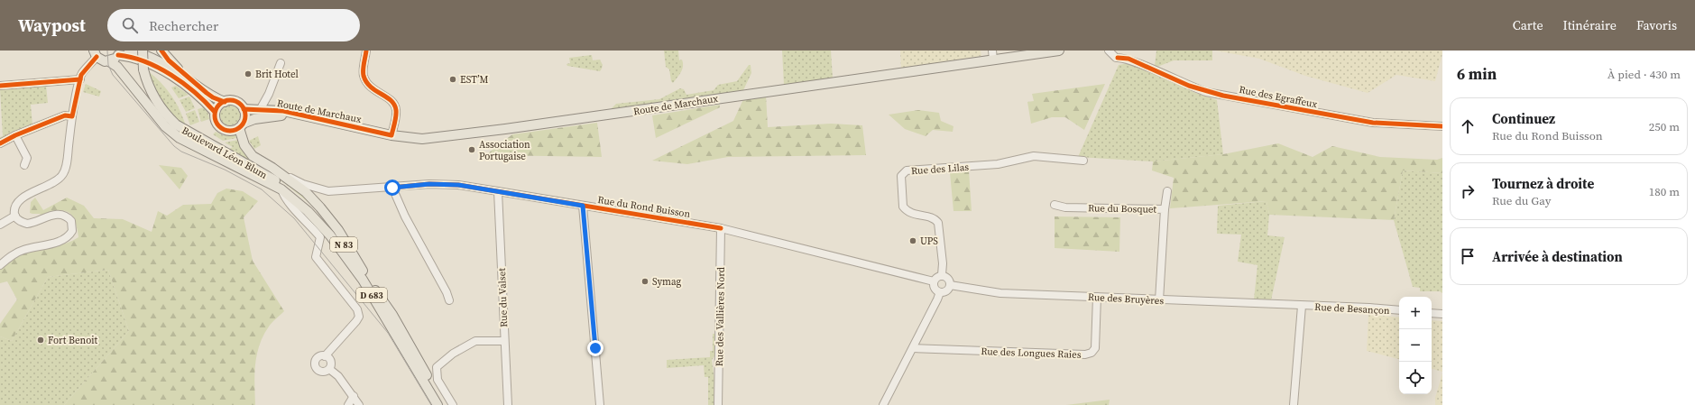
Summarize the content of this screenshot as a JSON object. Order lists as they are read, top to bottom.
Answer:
{
  "streets": {
    "main road": [
      "Route de Marchaux",
      "Boulevard Léon Blum",
      "N 83",
      "D 683"
    ],
    "street": [
      "Rue des Egraffeux",
      "Rue des Lilas",
      "Rue du Rond Buisson",
      "Rue du Bosquet",
      "Rue du Valset",
      "Rue des Bruyères",
      "Rue de Besançon",
      "Rue des Vallières Nord",
      "Rue des Longues Raies"
    ]
  },
  "crossings": [
    ["Route de Marchaux", "D 683"],
    ["Boulevard Léon Blum", "D 683"],
    ["Rue des Lilas", "Rue du Rond Buisson"],
    ["Rue des Lilas", "Rue des Bruyères"],
    ["Rue du Rond Buisson", "D 683"],
    ["Rue du Rond Buisson", "Rue du Valset"],
    ["Rue du Rond Buisson", "Rue des Bruyères"],
    ["Rue du Rond Buisson", "Rue des Vallières Nord"],
    ["Rue du Bosquet", "Rue des Bruyères"],
    ["Rue des Bruyères", "Rue de Besançon"],
    ["Rue des Bruyères", "Rue des Longues Raies"]
  ],
  "places": [
    "Brit Hotel",
    "EST’M",
    "Association Portugaise",
    "UPS",
    "Symag",
    "Fort Benoit"
  ],
  "page": {
    "header": "Waypost",
    "search": "Rechercher",
    "nav": ["Carte", "Itinéraire", "Favoris"],
    "heading": ["6 min", "À pied · 430 m"],
    "list": [
      ["Continuez", "Rue du Rond Buisson", "250 m"],
      ["Tournez à droite", "Rue du Gay", "180 m"],
      "Arrivée à destination"
    ],
    "map_buttons": ["+", "−"]
  }
}
